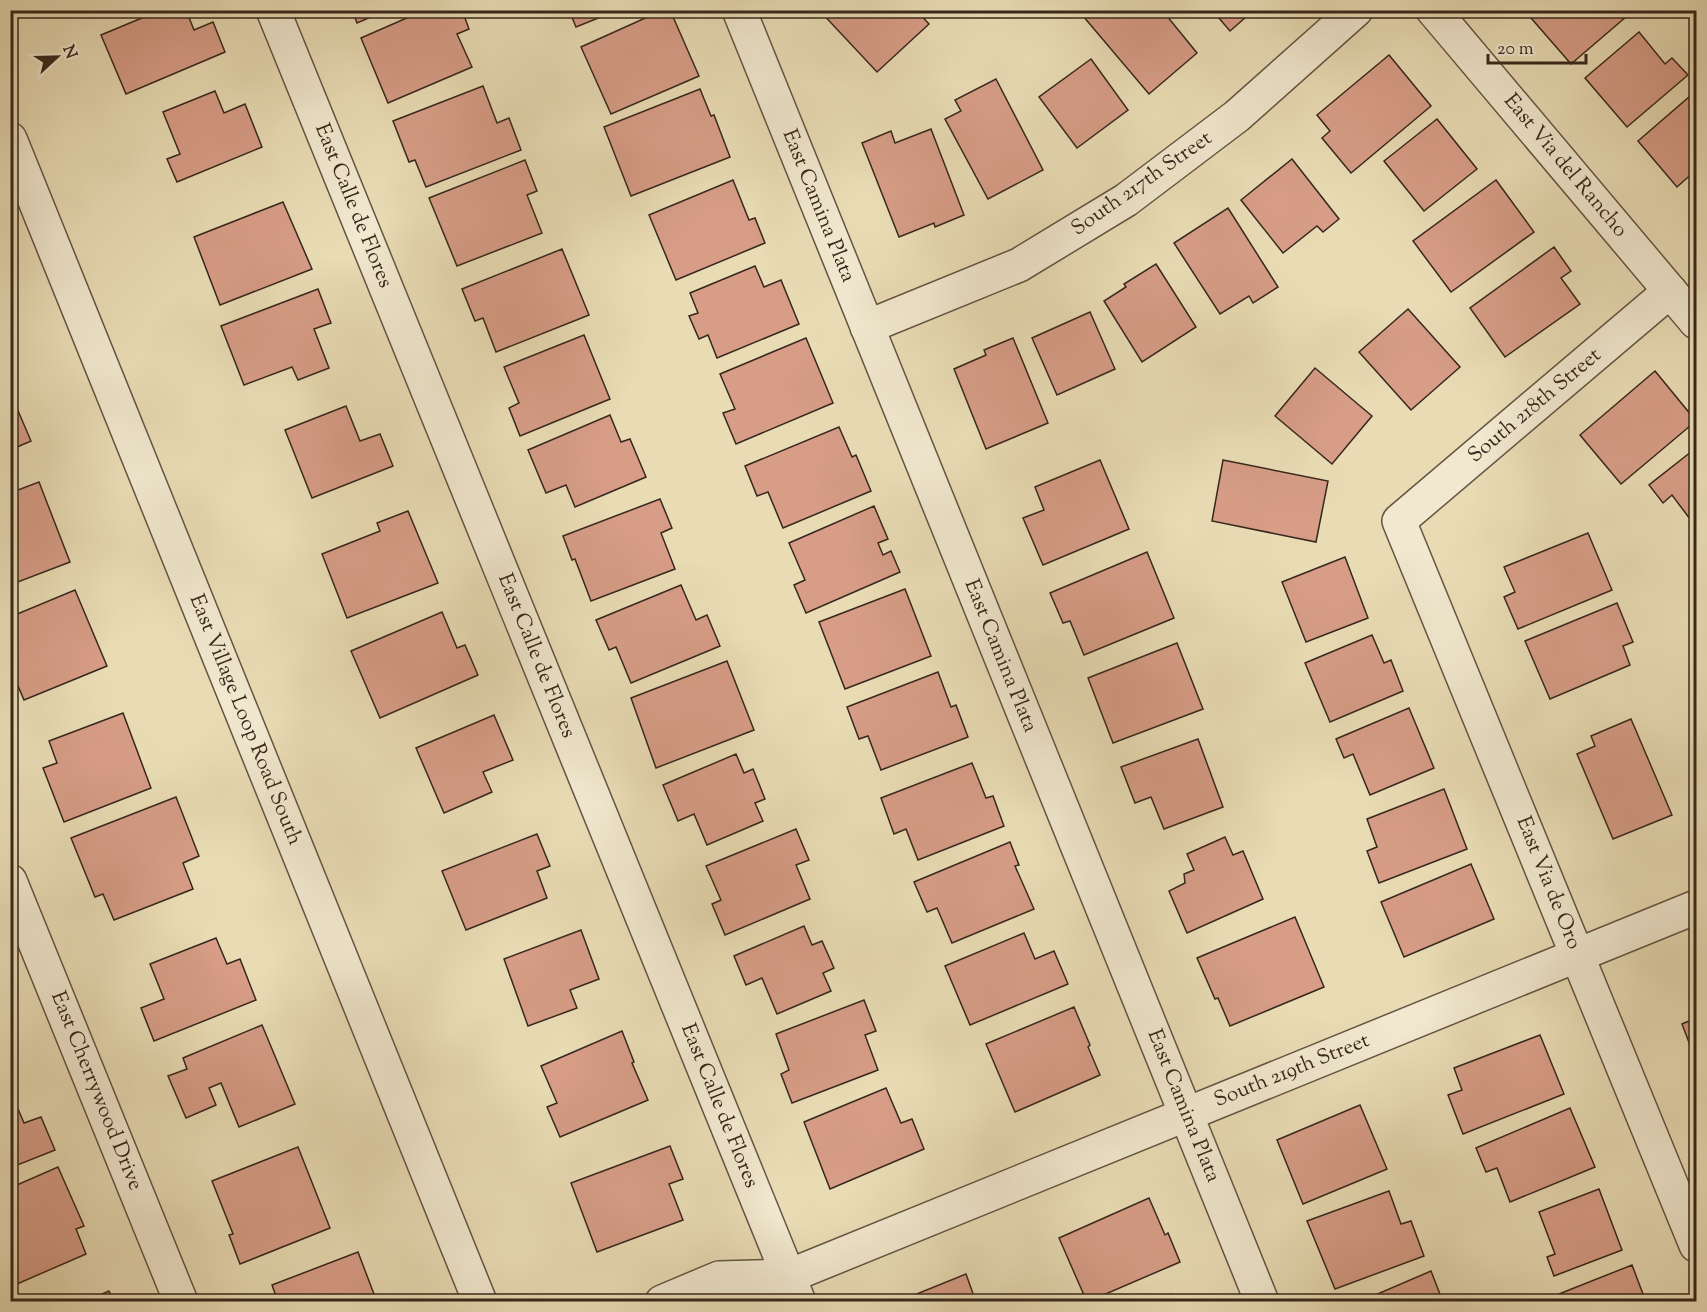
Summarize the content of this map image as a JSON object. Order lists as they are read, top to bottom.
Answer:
{
  "streets": {
    "street": [
      "East Via del Rancho",
      "South 217th Street",
      "East Calle de Flores",
      "East Camina Plata",
      "South 218th Street",
      "East Village Loop Road South",
      "East Via de Oro",
      "South 219th Street",
      "East Cherrywood Drive"
    ]
  },
  "crossings": [
    ["East Via del Rancho", "South 218th Street"],
    ["South 217th Street", "East Camina Plata"],
    ["East Calle de Flores", "South 219th Street"],
    ["East Camina Plata", "South 219th Street"],
    ["South 218th Street", "East Via de Oro"],
    ["East Via de Oro", "South 219th Street"]
  ],
  "scale_bar": "20 m",
  "north": "right"
}
